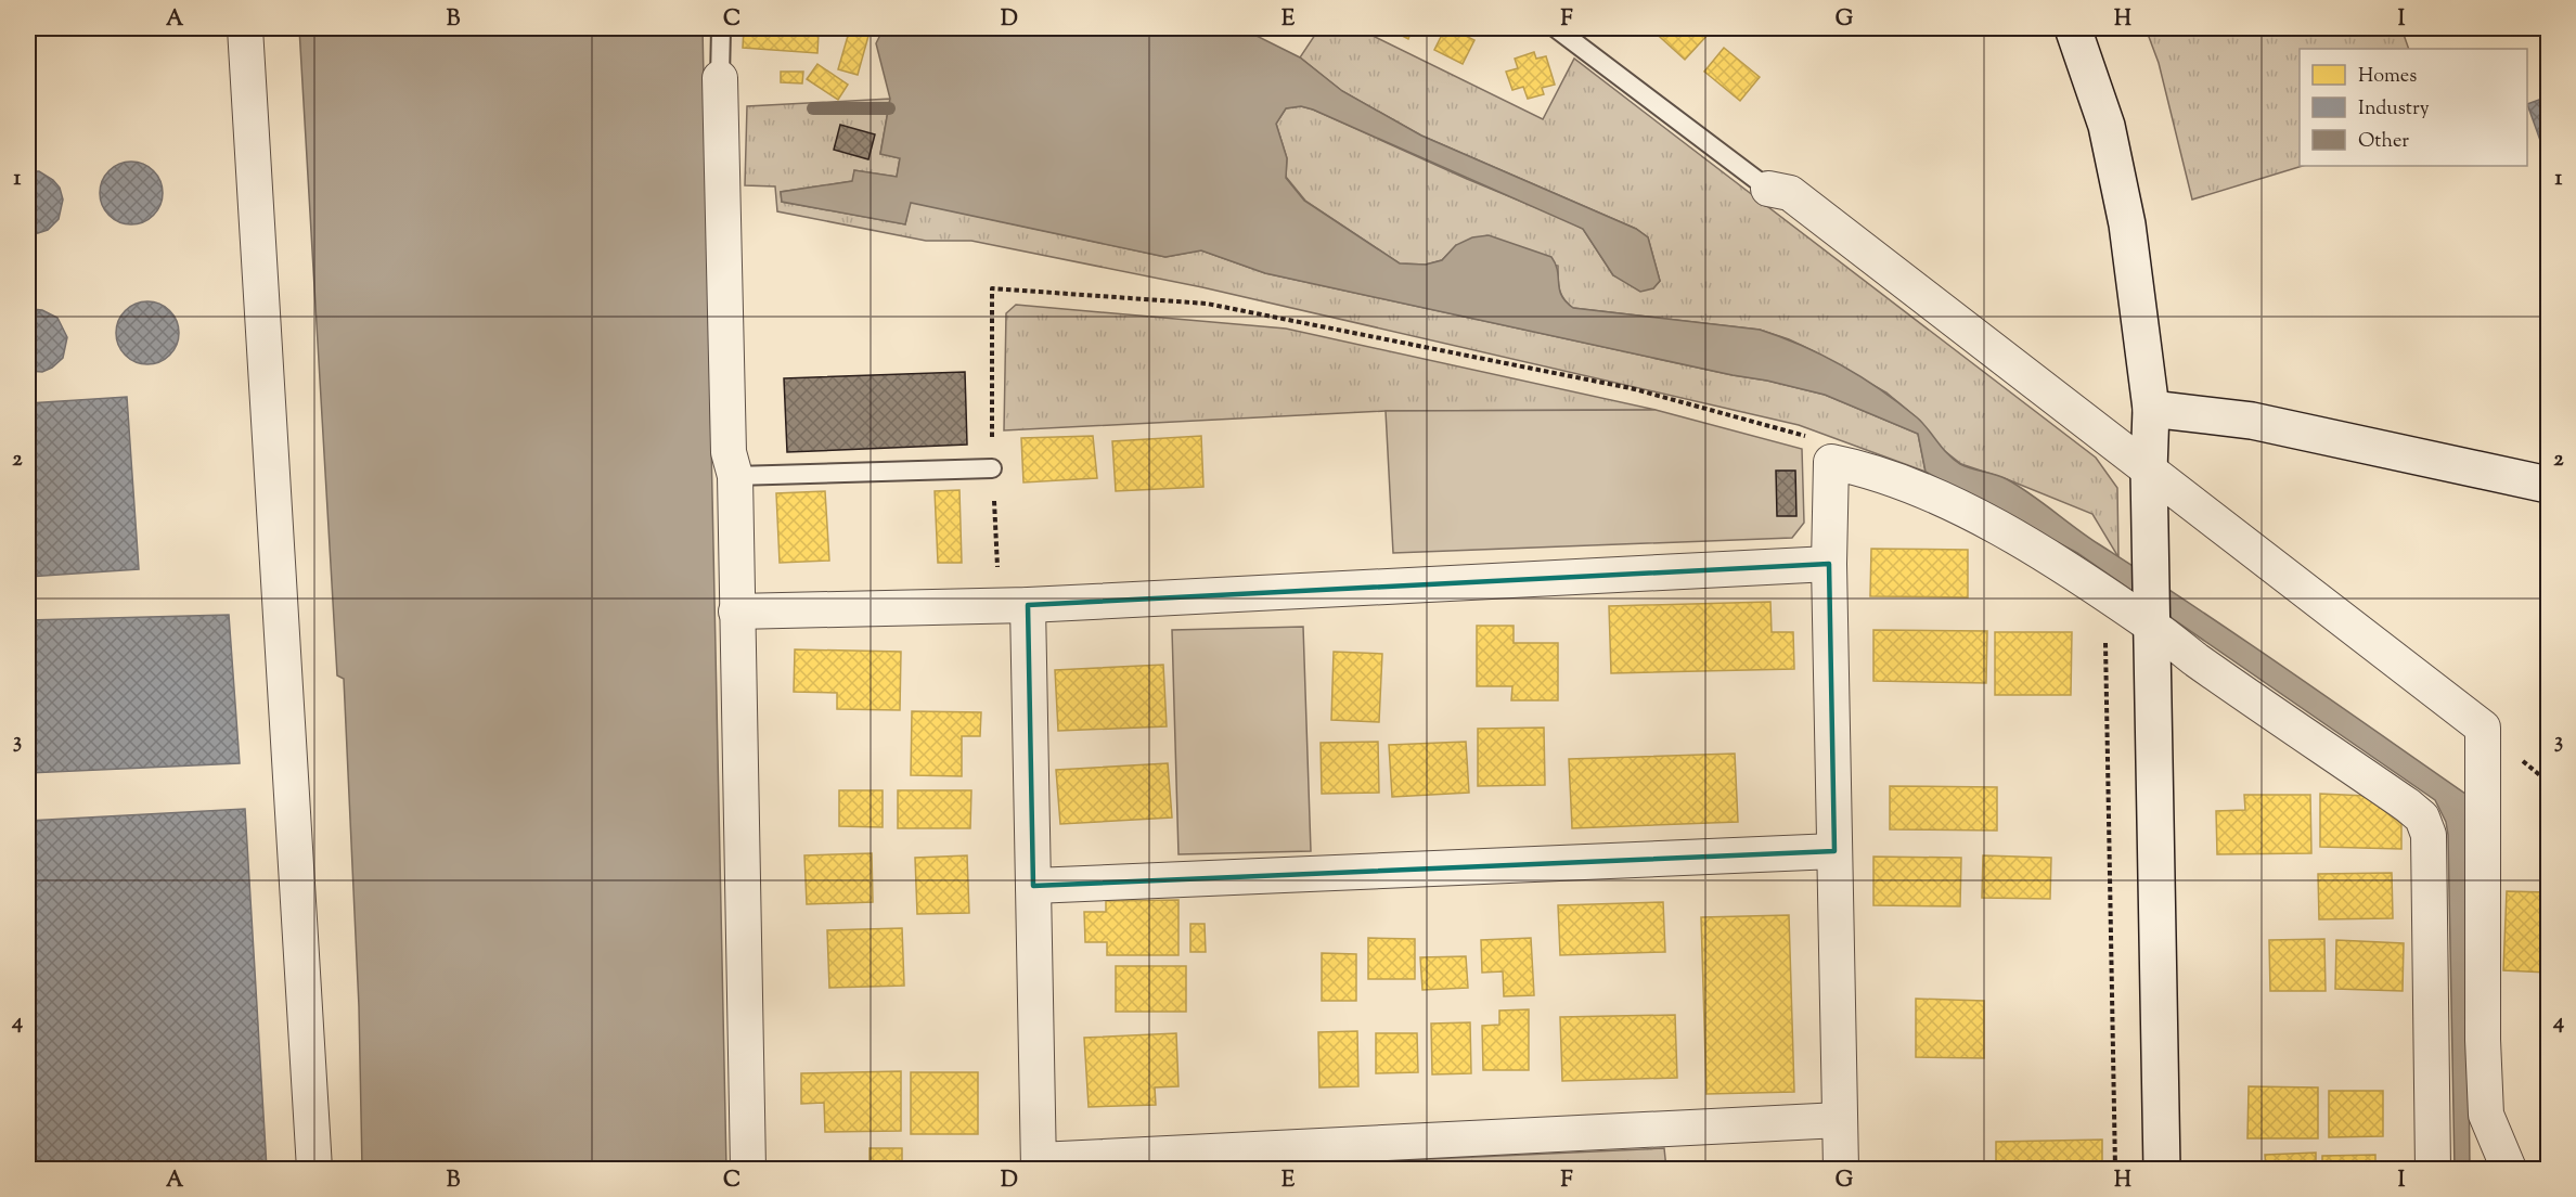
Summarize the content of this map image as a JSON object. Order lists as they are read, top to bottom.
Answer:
{
  "legend": ["Homes", "Industry", "Other"],
  "grid": {
    "columns": [
      "A",
      "B",
      "C",
      "D",
      "E",
      "F",
      "G",
      "H",
      "I"
    ],
    "rows": [
      "1",
      "2",
      "3",
      "4"
    ]
  }
}
